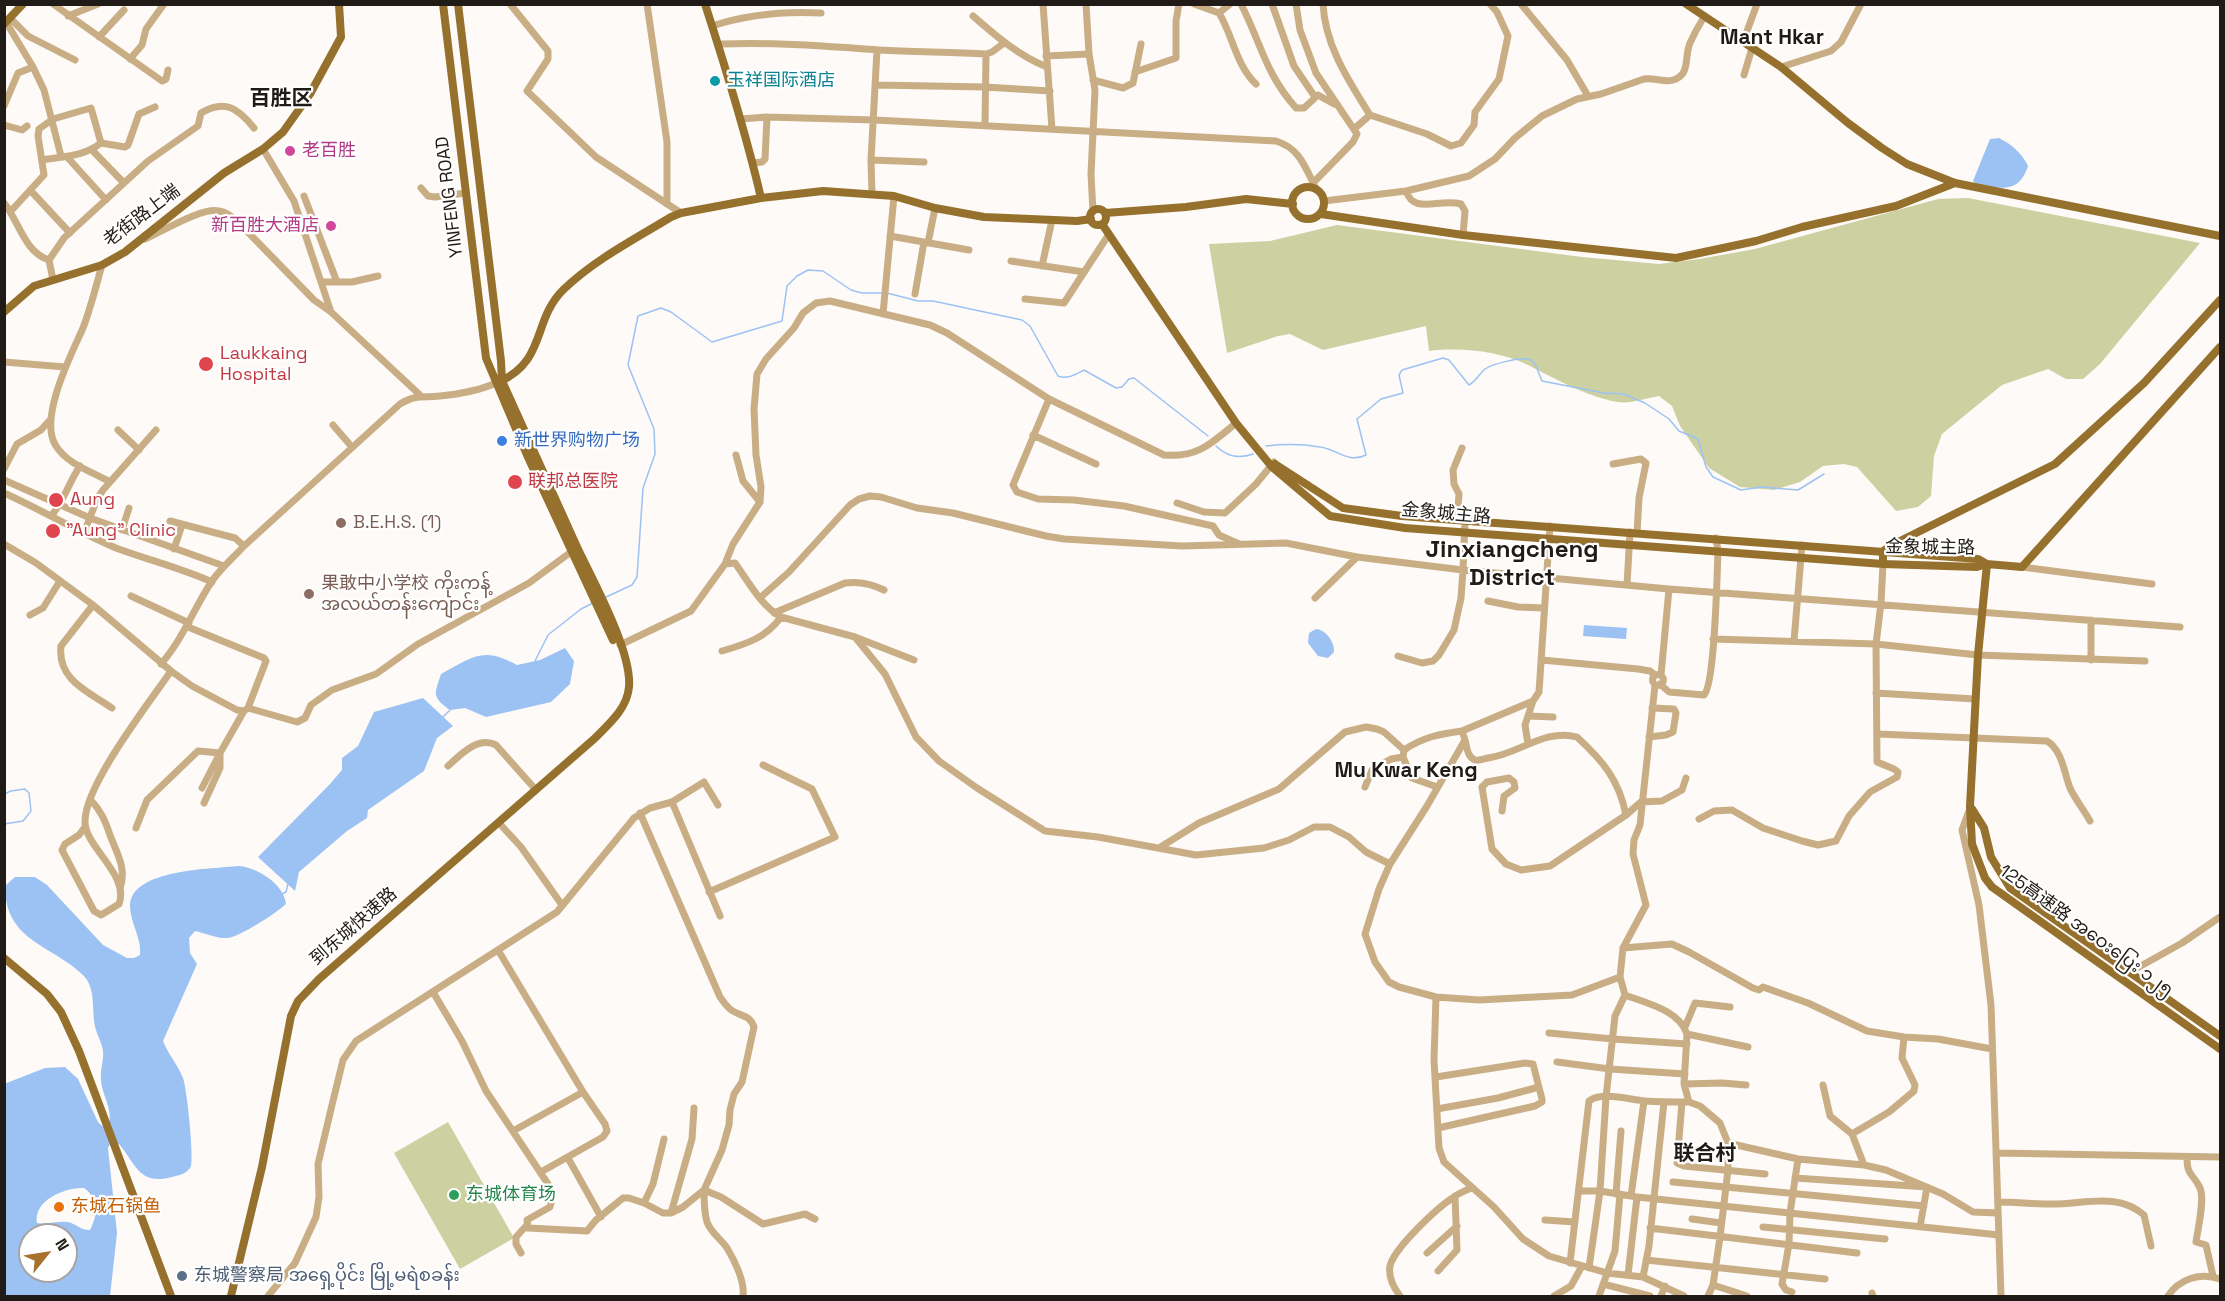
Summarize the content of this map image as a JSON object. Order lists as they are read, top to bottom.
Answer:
{
  "streets": {
    "main road": [
      "YINFENG ROAD",
      "老街路上端",
      "金象城主路",
      "到东城快速路",
      "125高速路 အဝေးပြေး ၁၂၅"
    ]
  },
  "districts": [
    "Mant Hkar",
    "百胜区",
    "Jinxiangcheng District",
    "Mu Kwar Keng",
    "联合村"
  ],
  "places": [
    "玉祥国际酒店",
    "老百胜",
    "新百胜大酒店",
    "Laukkaing Hospital",
    "新世界购物广场",
    "联邦总医院",
    "Aung",
    "B.E.H.S. (1)",
    "\"Aung\" Clinic",
    "果敢中小学校 ကိုးကန့် အလယ်တန်းကျောင်း",
    "东城体育场",
    "东城石锅鱼",
    "东城警察局 အရှေ့ပိုင်း မြို့မရဲစခန်း"
  ],
  "north": "top right"
}
